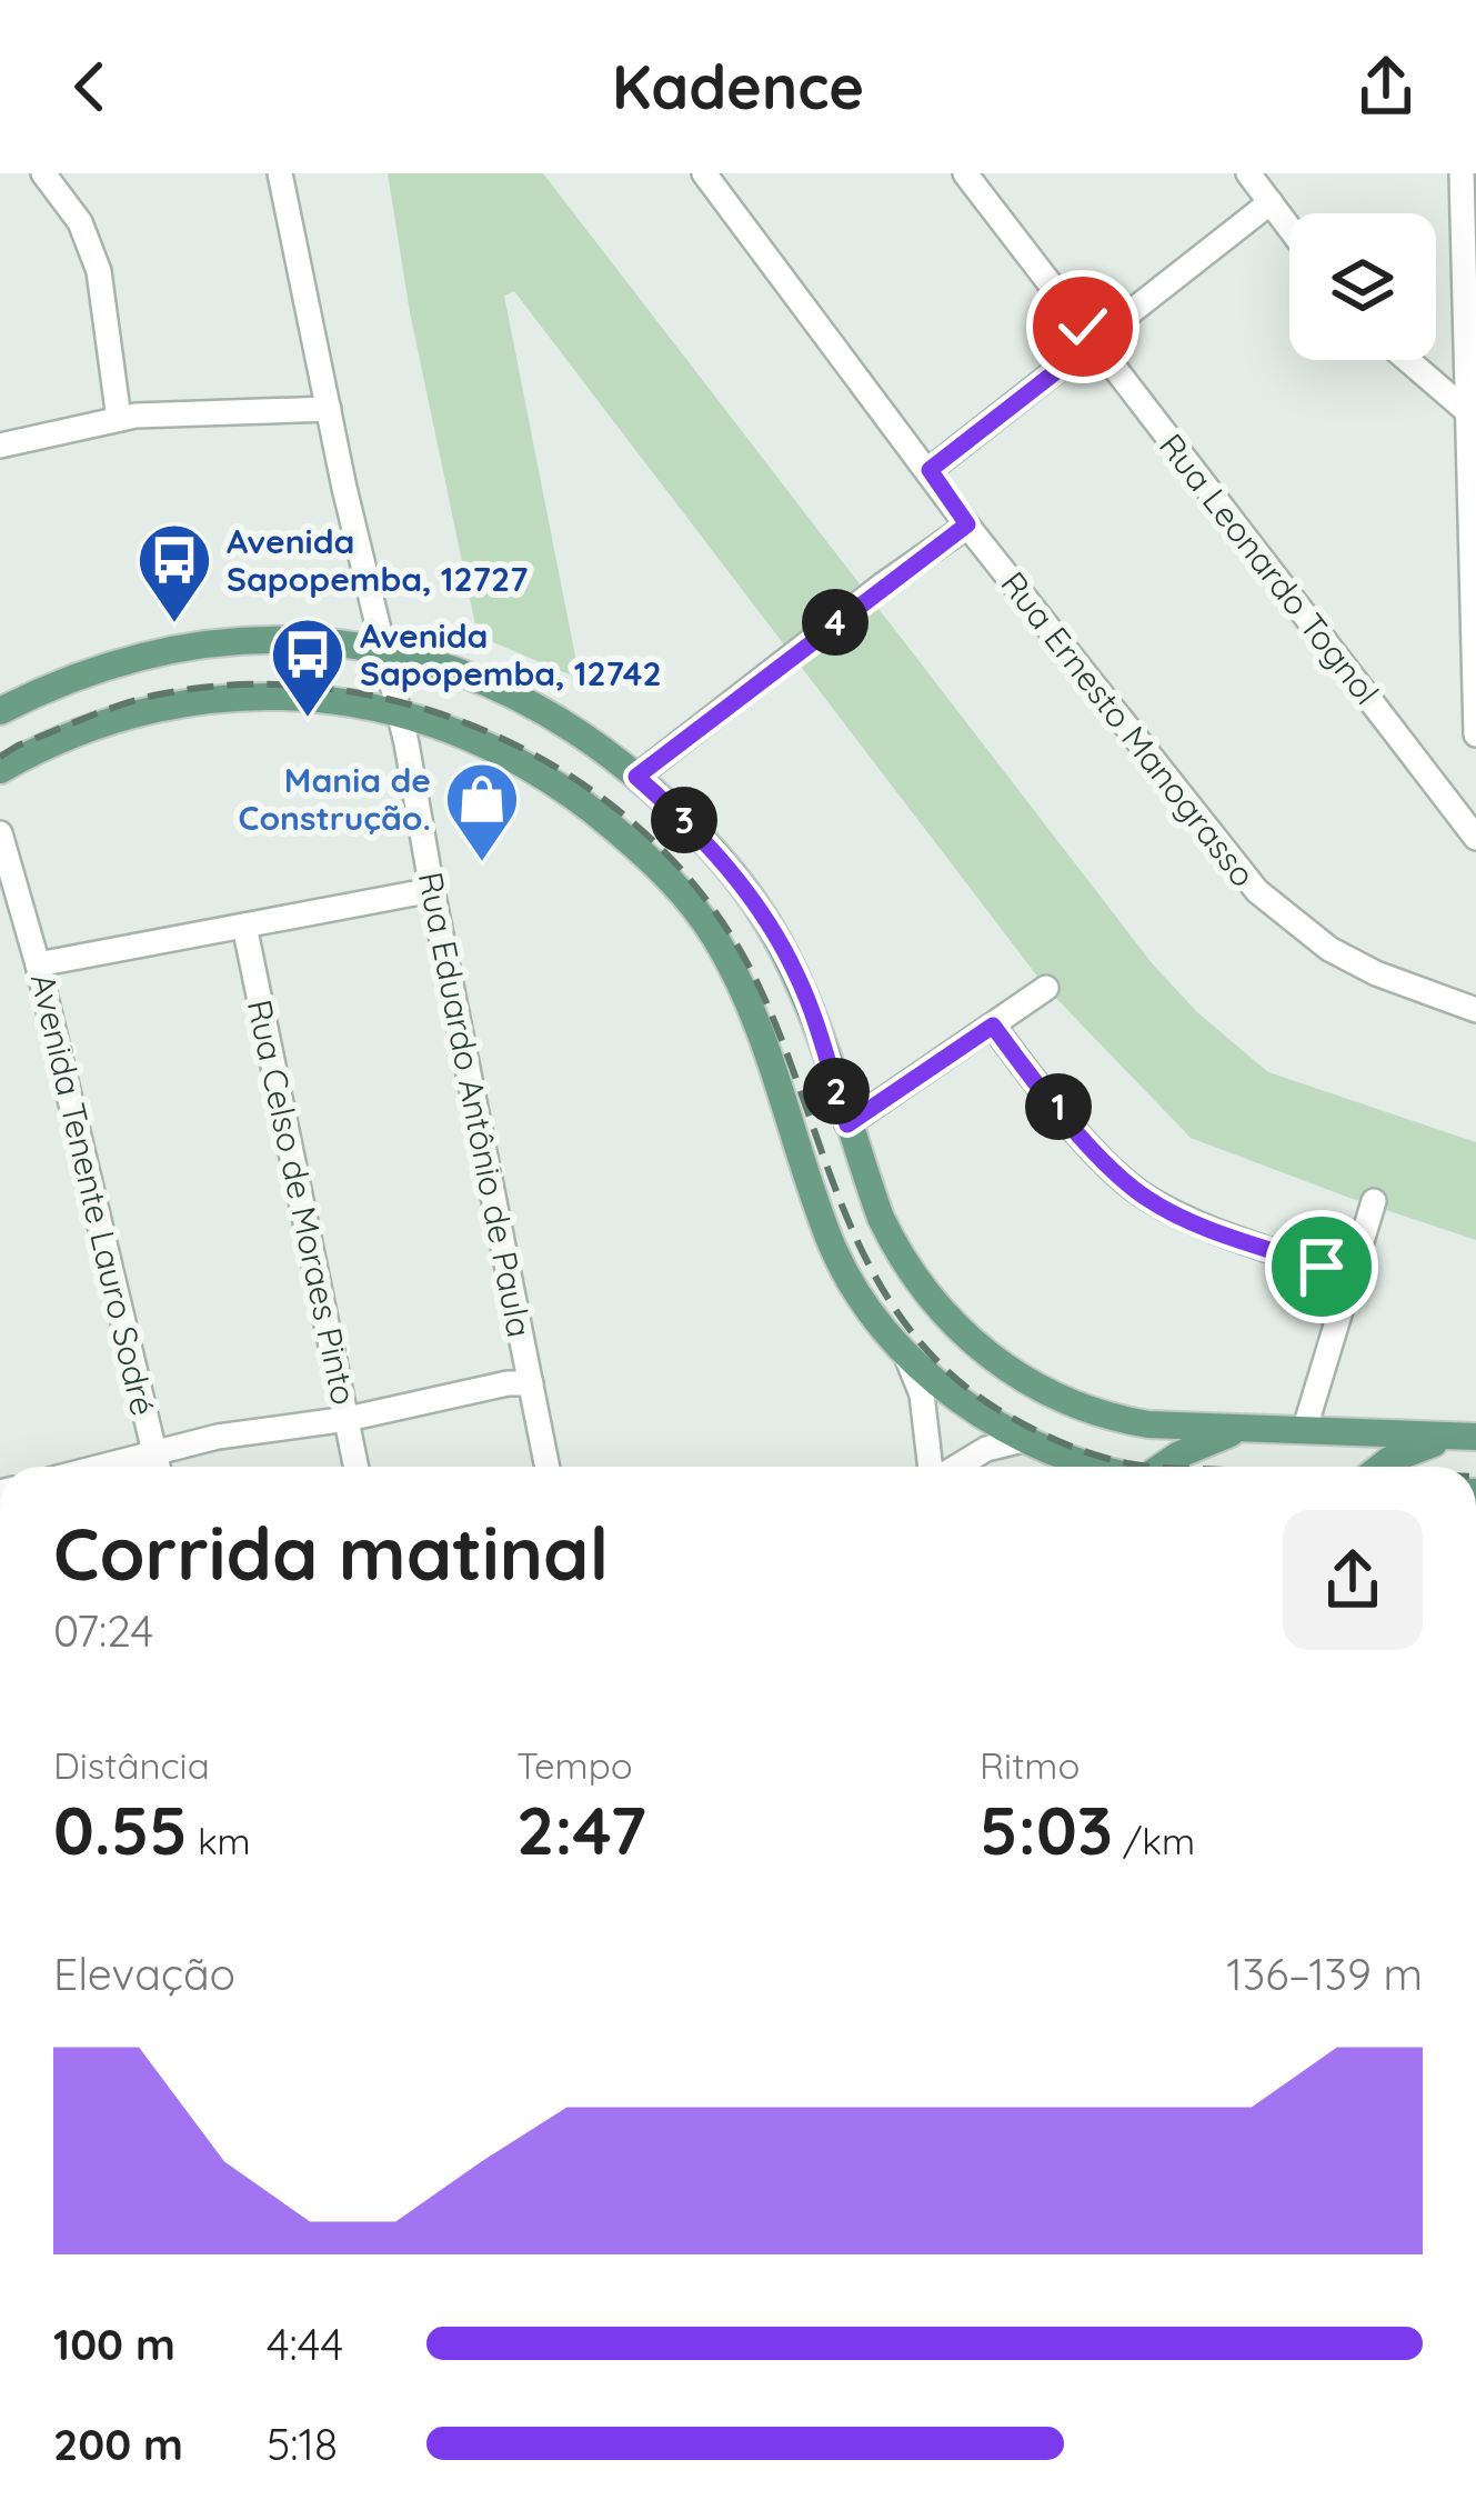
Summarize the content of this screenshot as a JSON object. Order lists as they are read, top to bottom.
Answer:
{
  "streets": {
    "street": [
      "Rua Leonardo Tognol",
      "Rua Ernesto Manograsso",
      "Rua Eduardo Antônio de Paula",
      "Avenida Tenente Lauro Sodré",
      "Rua Celso de Moraes Pinto"
    ]
  },
  "places": {
    "bus stop": ["Avenida Sapopemba, 12727", "Avenida Sapopemba, 12742"],
    "shop": ["Mania de Construção."]
  },
  "page": {
    "header": "Kadence",
    "pins": [
      "4",
      "3",
      "2",
      "1"
    ],
    "heading": ["Corrida matinal", "07:24"],
    "stats": [
      ["Distância", "0.55 km"],
      ["Tempo", "2:47"],
      ["Ritmo", "5:03 /km"]
    ],
    "chart": ["Elevação", "136–139 m"],
    "list": [
      {
        "name": "100 m",
        "note": "4:44"
      },
      {
        "name": "200 m",
        "note": "5:18"
      }
    ]
  }
}
